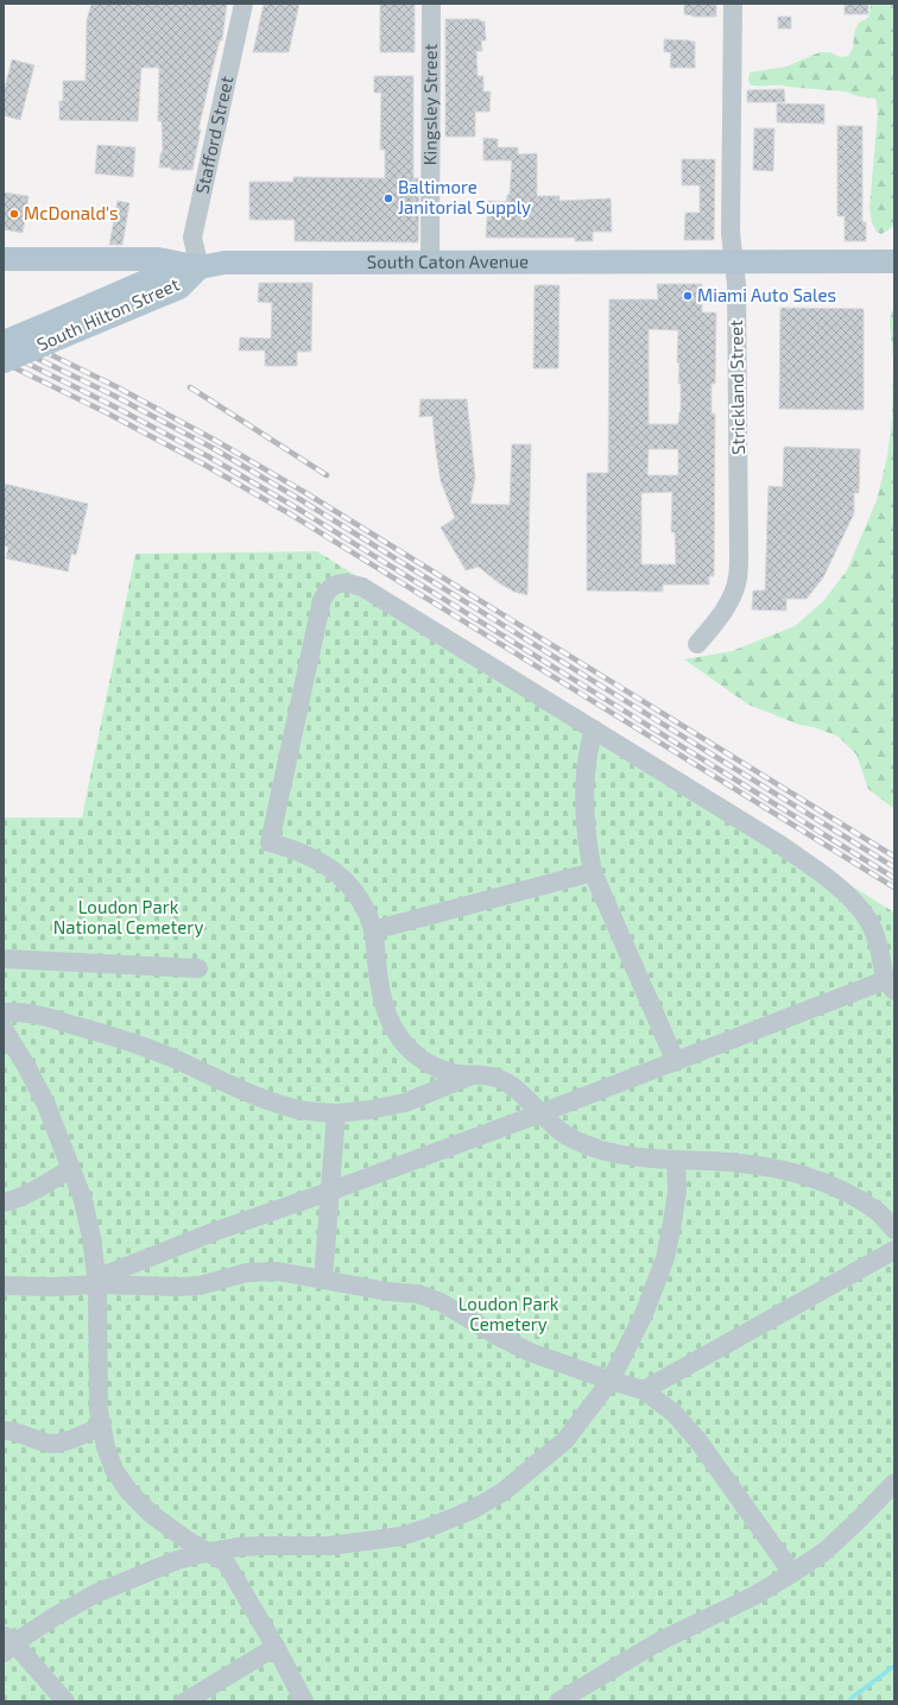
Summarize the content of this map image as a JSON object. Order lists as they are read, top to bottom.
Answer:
{
  "streets": {
    "main road": ["South Caton Avenue", "South Hilton Street"],
    "street": ["Kingsley Street", "Stafford Street", "Strickland Street"]
  },
  "crossings": [
    ["Kingsley Street", "South Caton Avenue"],
    ["Stafford Street", "South Caton Avenue"],
    ["Stafford Street", "South Hilton Street"],
    ["South Caton Avenue", "South Hilton Street"],
    ["South Caton Avenue", "Strickland Street"]
  ],
  "parks": ["Loudon Park National Cemetery", "Loudon Park Cemetery"],
  "places": ["Baltimore Janitorial Supply", "McDonald's", "Miami Auto Sales"]
}
